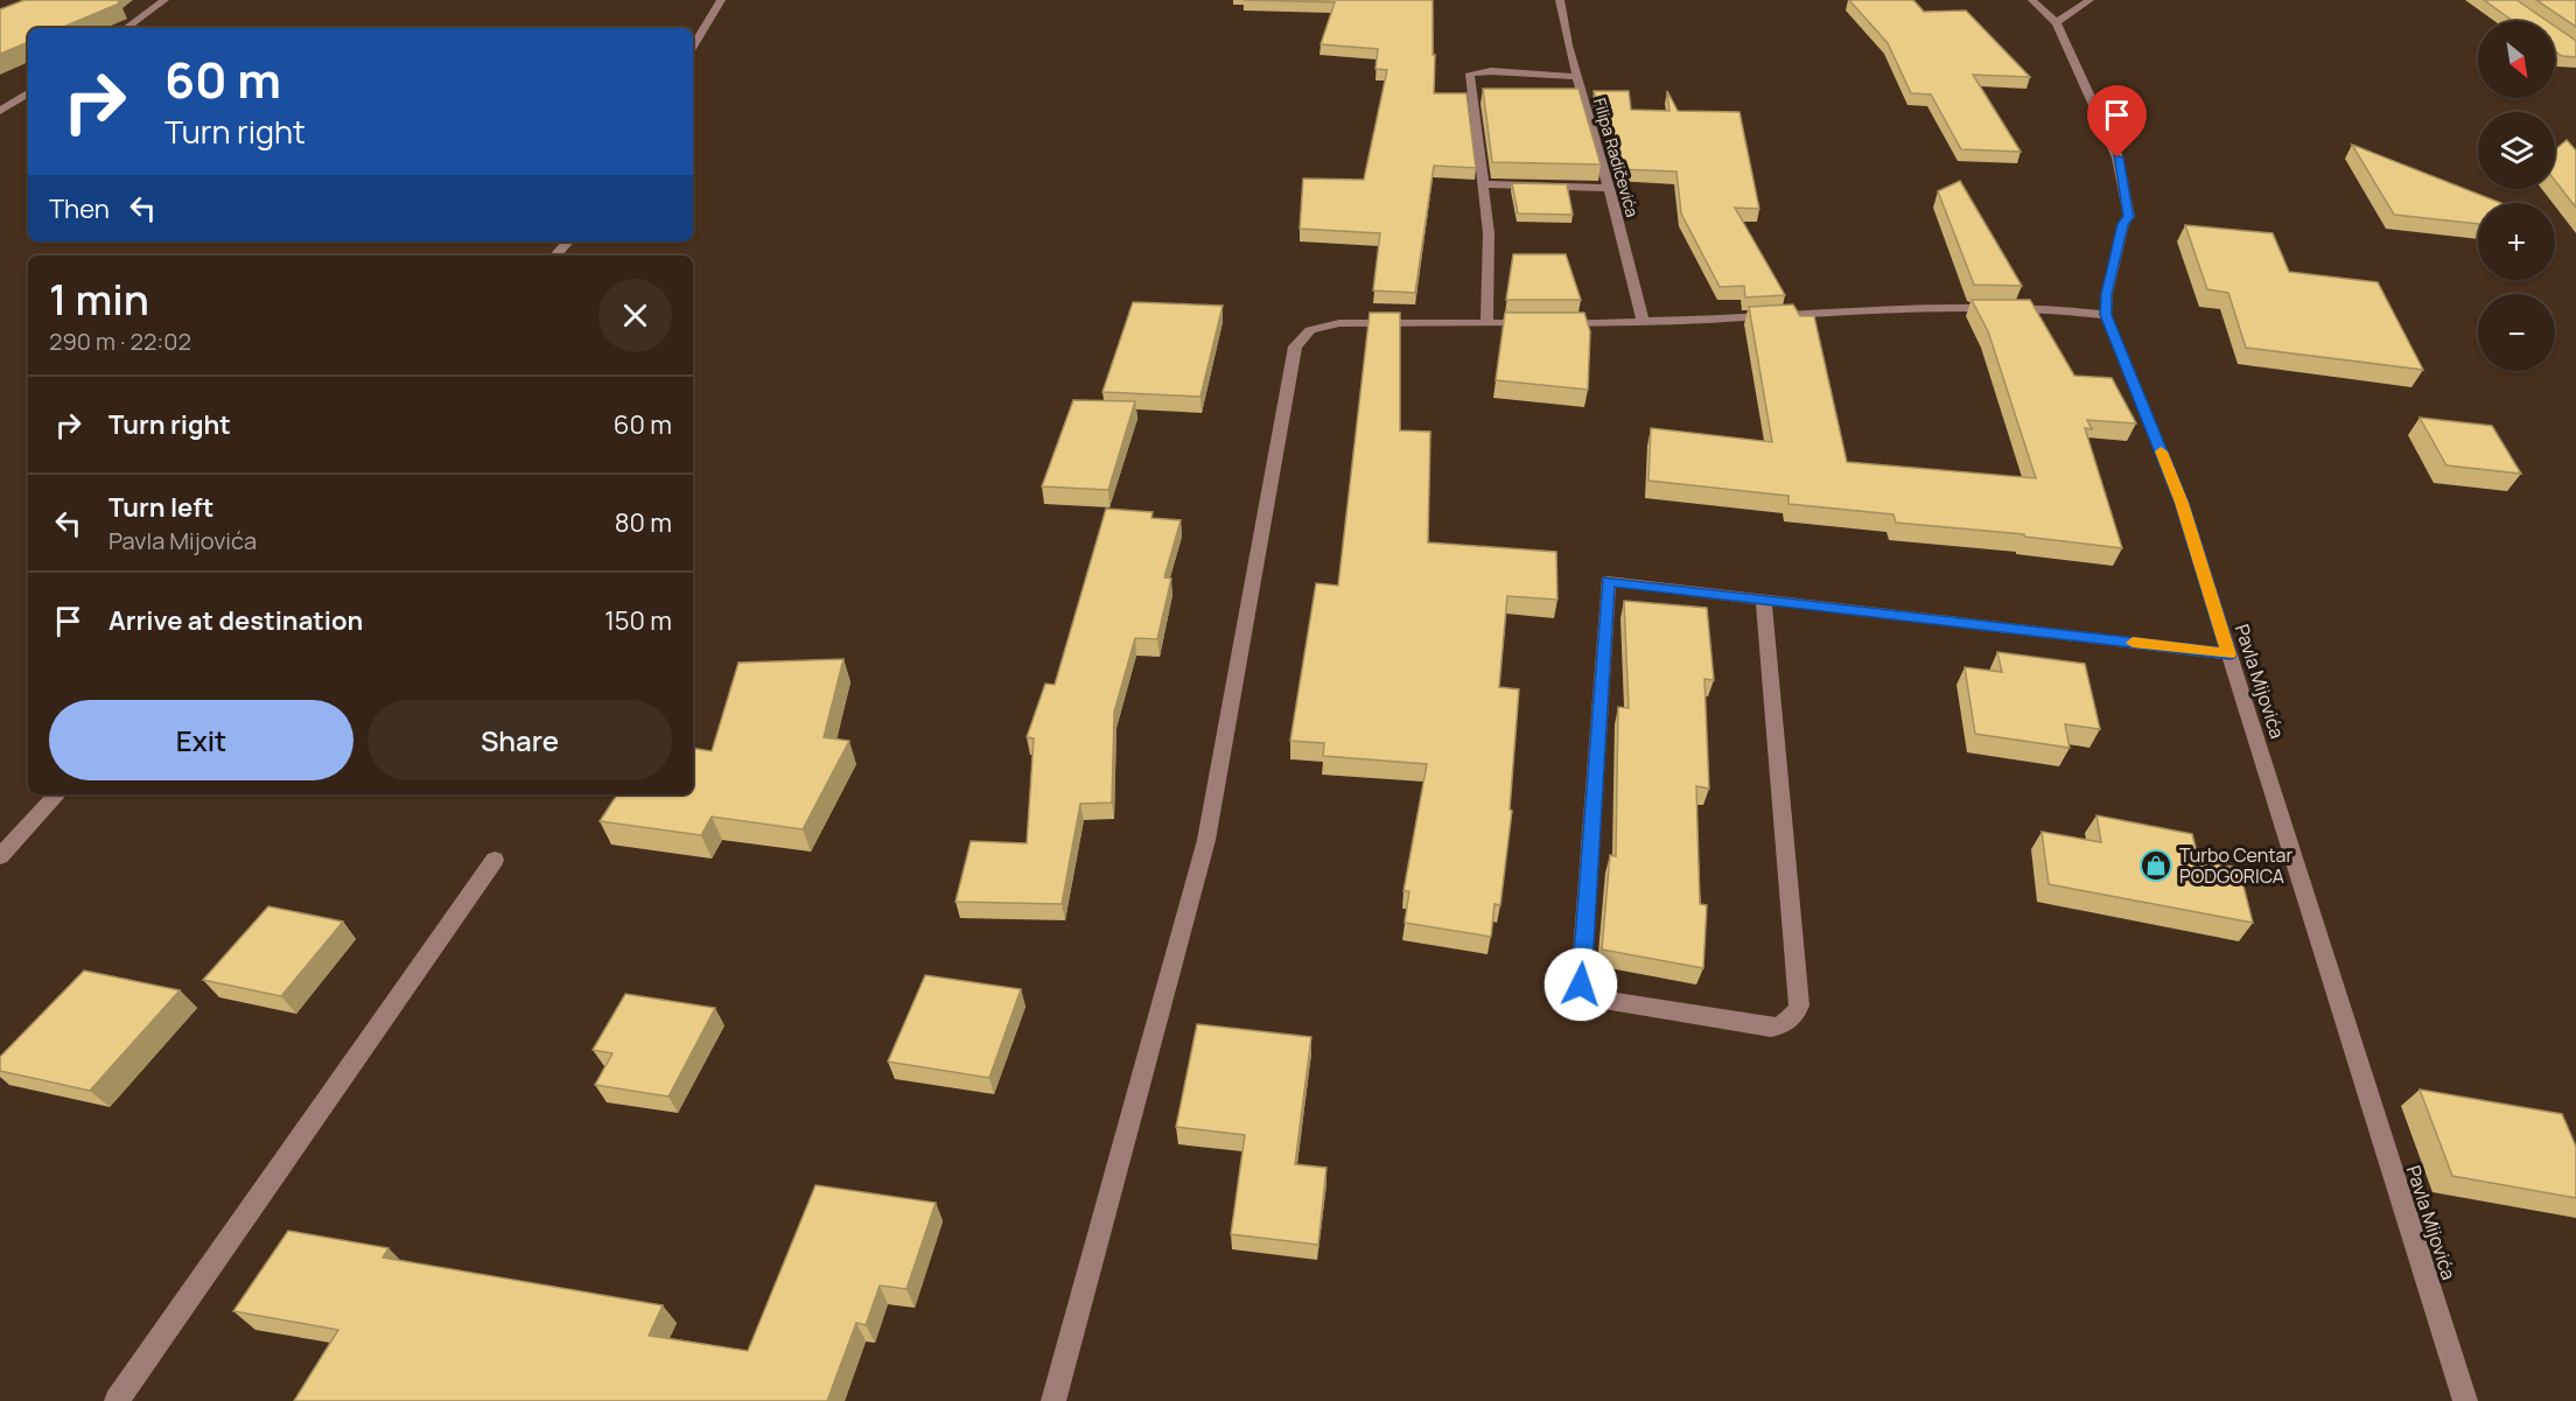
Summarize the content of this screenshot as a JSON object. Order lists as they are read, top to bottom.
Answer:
{
  "streets": {
    "street": ["Filipa Radičevića", "Pavla Mijovića"]
  },
  "places": {
    "shop": ["Turbo Centar PODGORICA"]
  },
  "north": "bottom right",
  "page": {
    "map_buttons": ["+", "−"],
    "turn": ["60 m", "Turn right"],
    "then": "Then",
    "heading": ["1 min", "290 m · 22:02"],
    "list": [
      {
        "name": "Turn right",
        "value": "60 m"
      },
      {
        "name": "Turn left",
        "note": "Pavla Mijovića",
        "value": "80 m"
      },
      {
        "name": "Arrive at destination",
        "value": "150 m"
      }
    ],
    "buttons": ["Exit", "Share"]
  }
}
